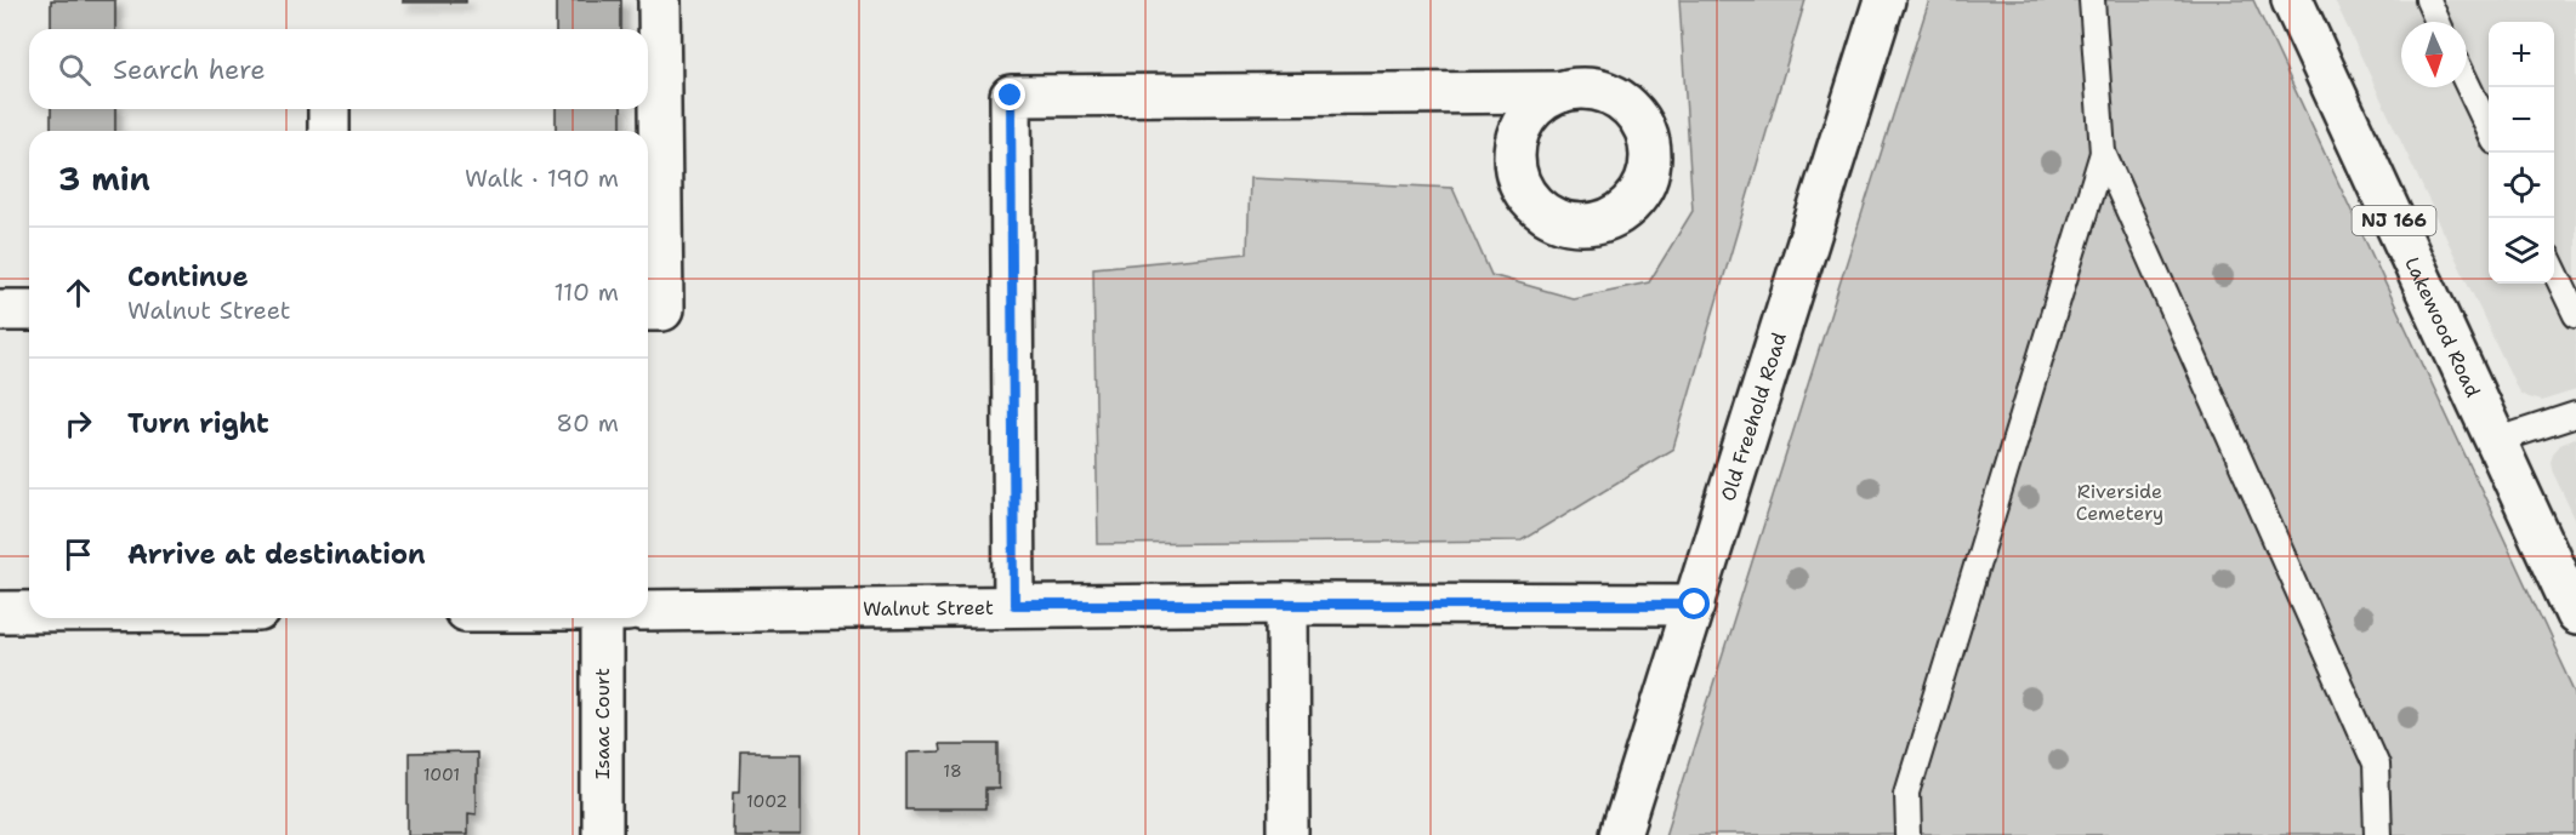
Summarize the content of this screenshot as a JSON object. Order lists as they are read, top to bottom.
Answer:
{
  "streets": {
    "street": [
      "NJ 166",
      "Lakewood Road",
      "Old Freehold Road",
      "Walnut Street",
      "Isaac Court"
    ]
  },
  "crossings": [
    ["Old Freehold Road", "Walnut Street"]
  ],
  "parks": ["Riverside Cemetery"],
  "house_numbers": ["18", "1001", "1002"],
  "north": "bottom",
  "page": {
    "map_buttons": ["+", "−"],
    "search": "Search here",
    "heading": ["3 min", "Walk · 190 m"],
    "list": [
      ["Continue", "Walnut Street", "110 m"],
      ["Turn right", "80 m"],
      "Arrive at destination"
    ]
  }
}
